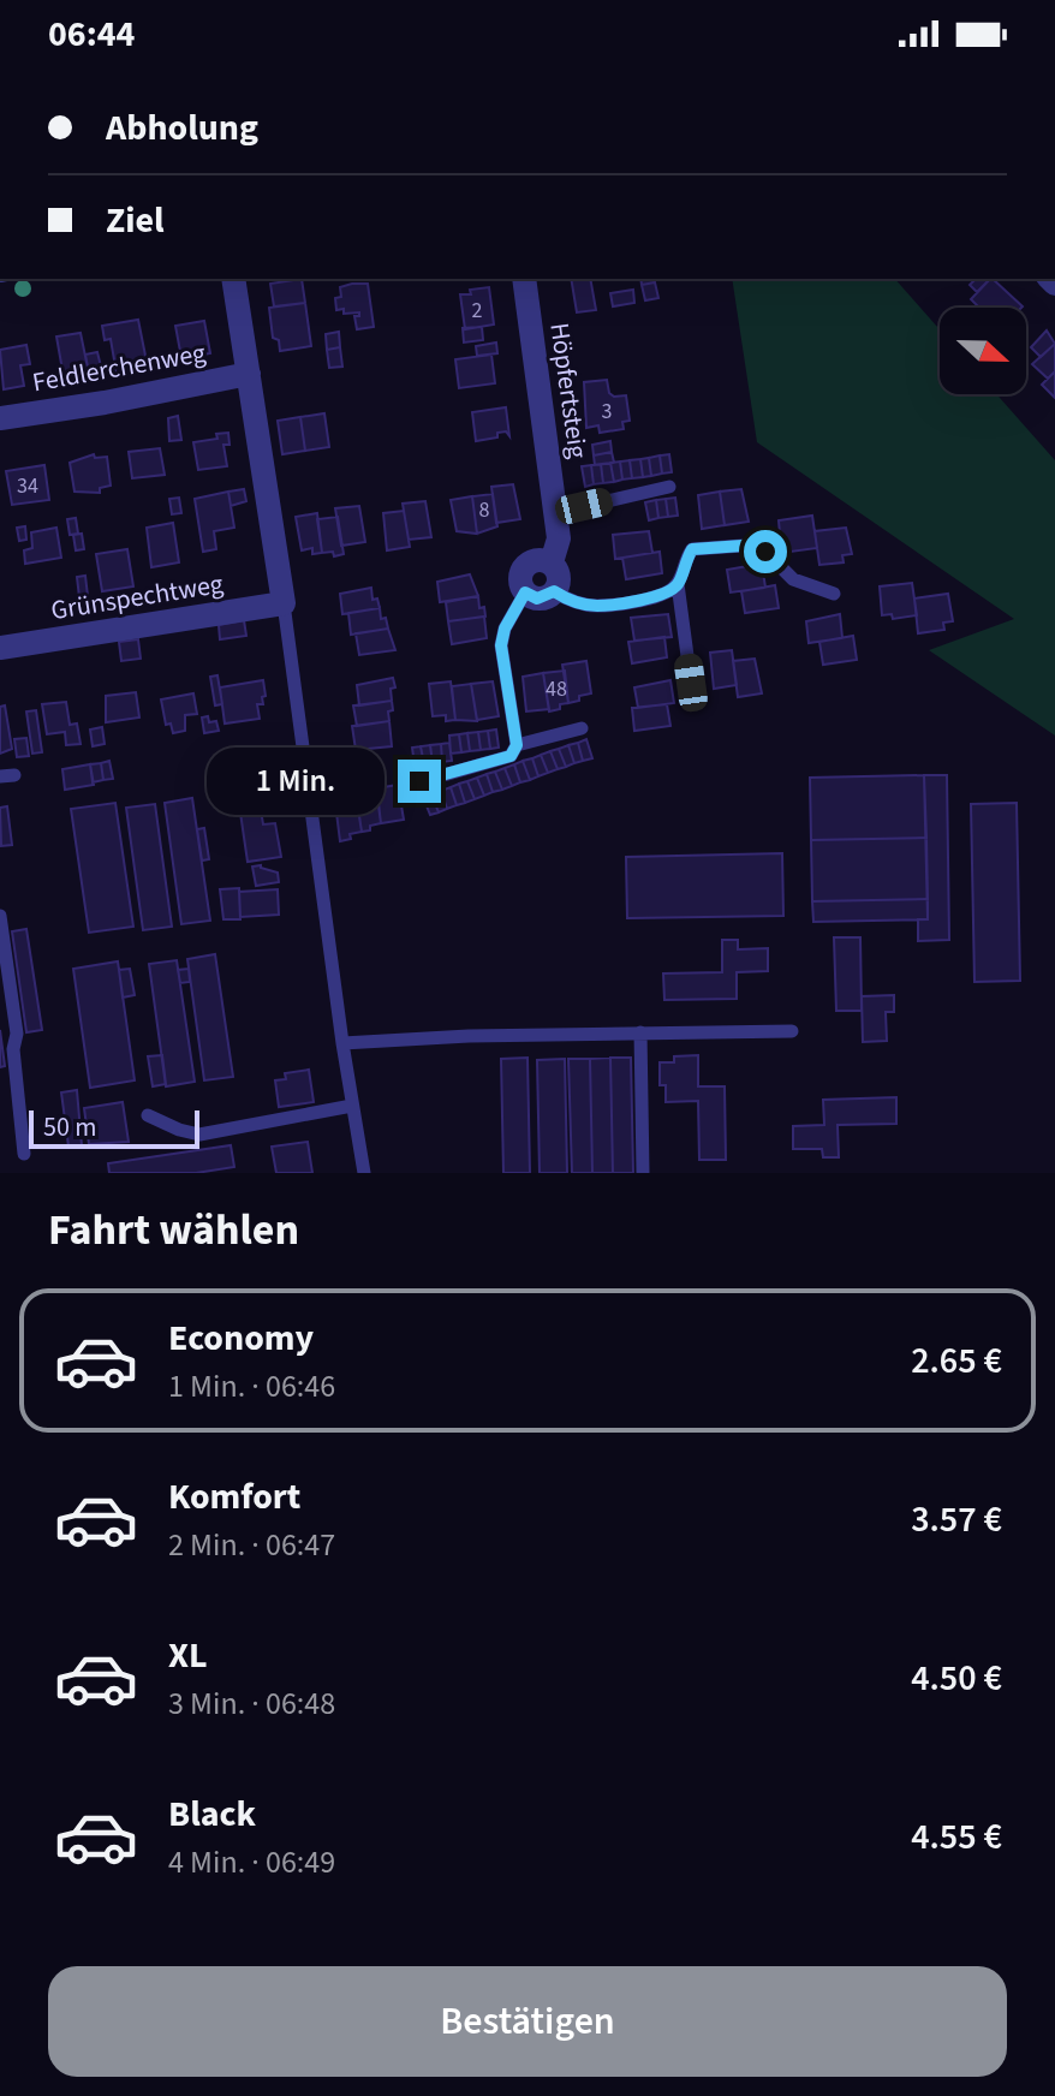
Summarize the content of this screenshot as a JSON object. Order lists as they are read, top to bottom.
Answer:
{
  "streets": {
    "street": ["Feldlerchenweg", "Höpfertsteig", "Grünspechtweg"]
  },
  "house_numbers": [
    "2",
    "3",
    "34",
    "8",
    "48"
  ],
  "scale_bar": "50 m",
  "north": "right",
  "page": {
    "status": "06:44",
    "banner": ["Abholung", "Ziel"],
    "bubble": "1 Min.",
    "scale": "50 m",
    "heading": "Fahrt wählen",
    "list": [
      {
        "name": "Economy",
        "note": "1 Min. · 06:46",
        "value": "2.65 €"
      },
      {
        "name": "Komfort",
        "note": "2 Min. · 06:47",
        "value": "3.57 €"
      },
      {
        "name": "XL",
        "note": "3 Min. · 06:48",
        "value": "4.50 €"
      },
      {
        "name": "Black",
        "note": "4 Min. · 06:49",
        "value": "4.55 €"
      }
    ],
    "buttons": "Bestätigen"
  }
}
